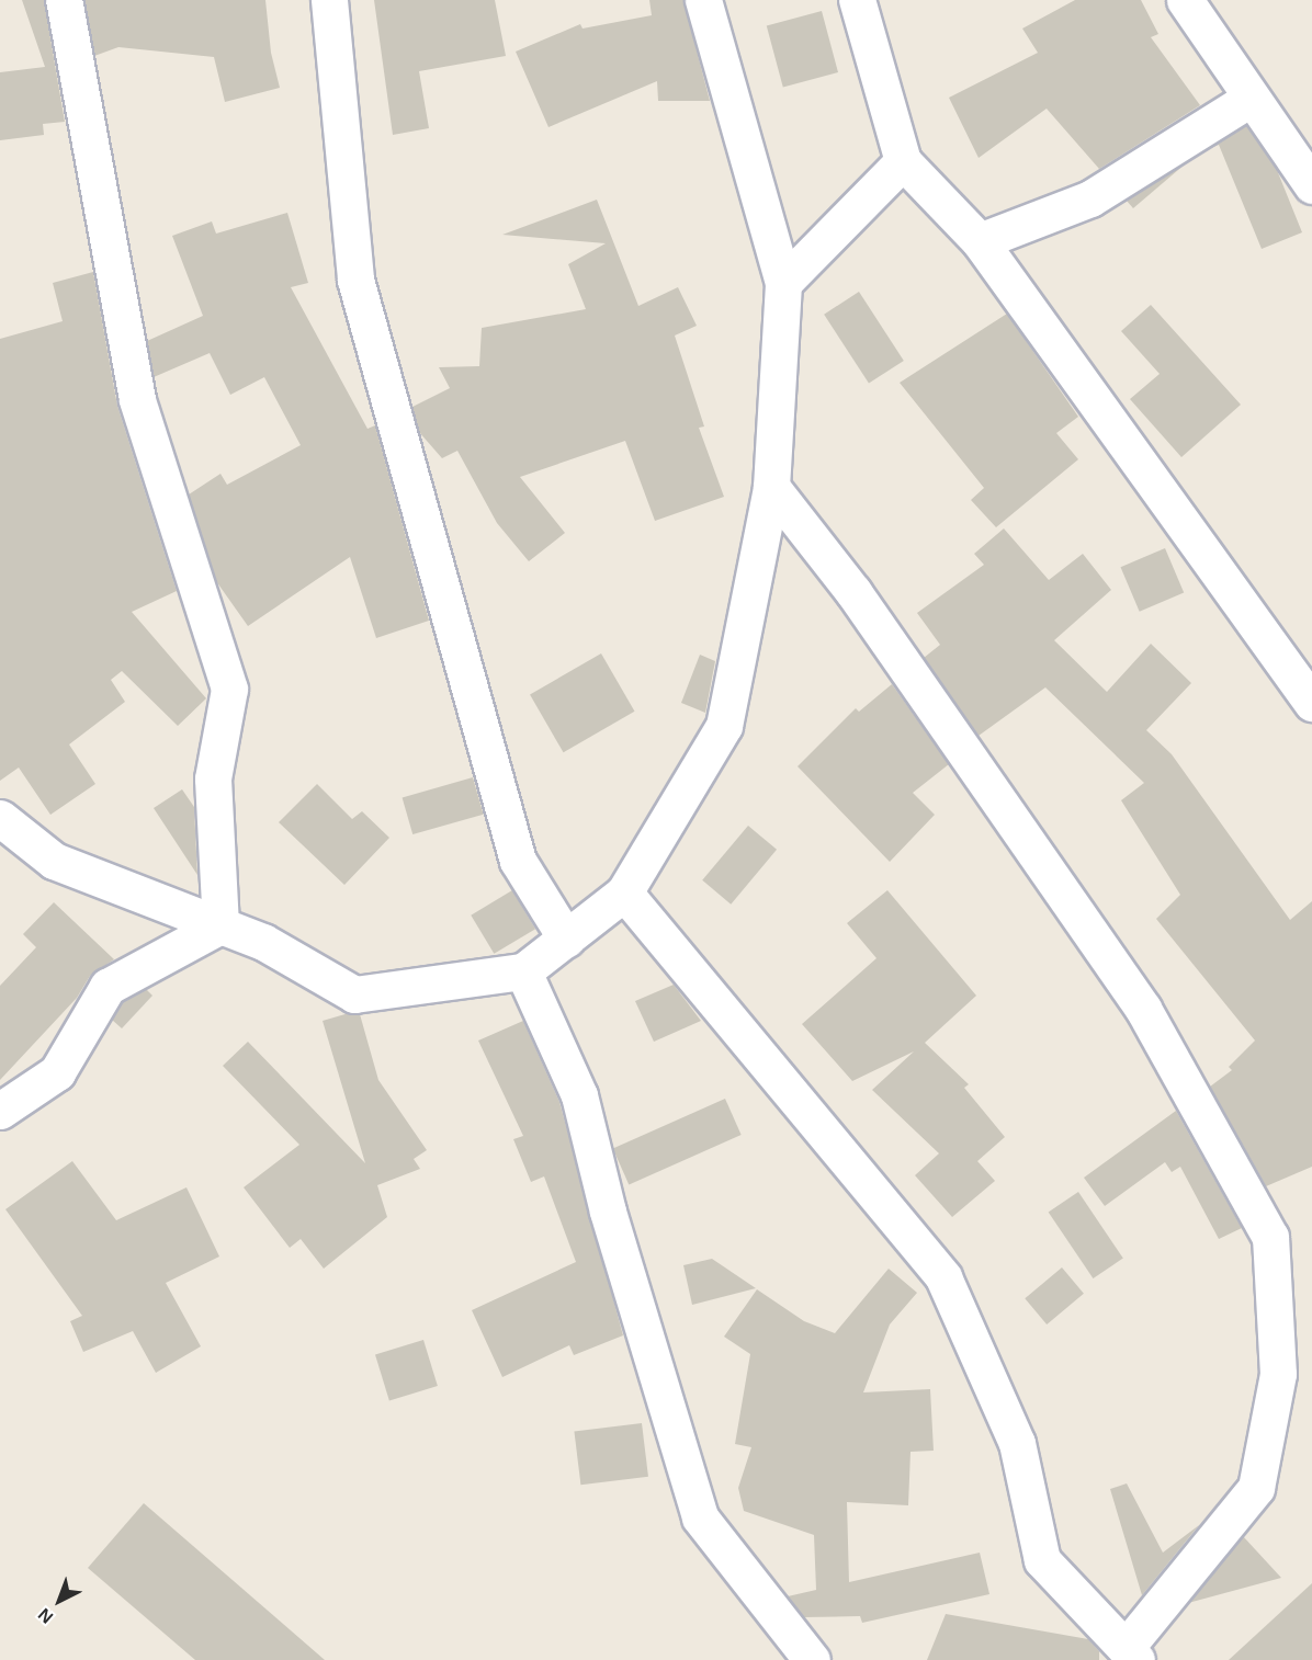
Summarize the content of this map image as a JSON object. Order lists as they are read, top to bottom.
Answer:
{
  "north": "bottom left"
}
